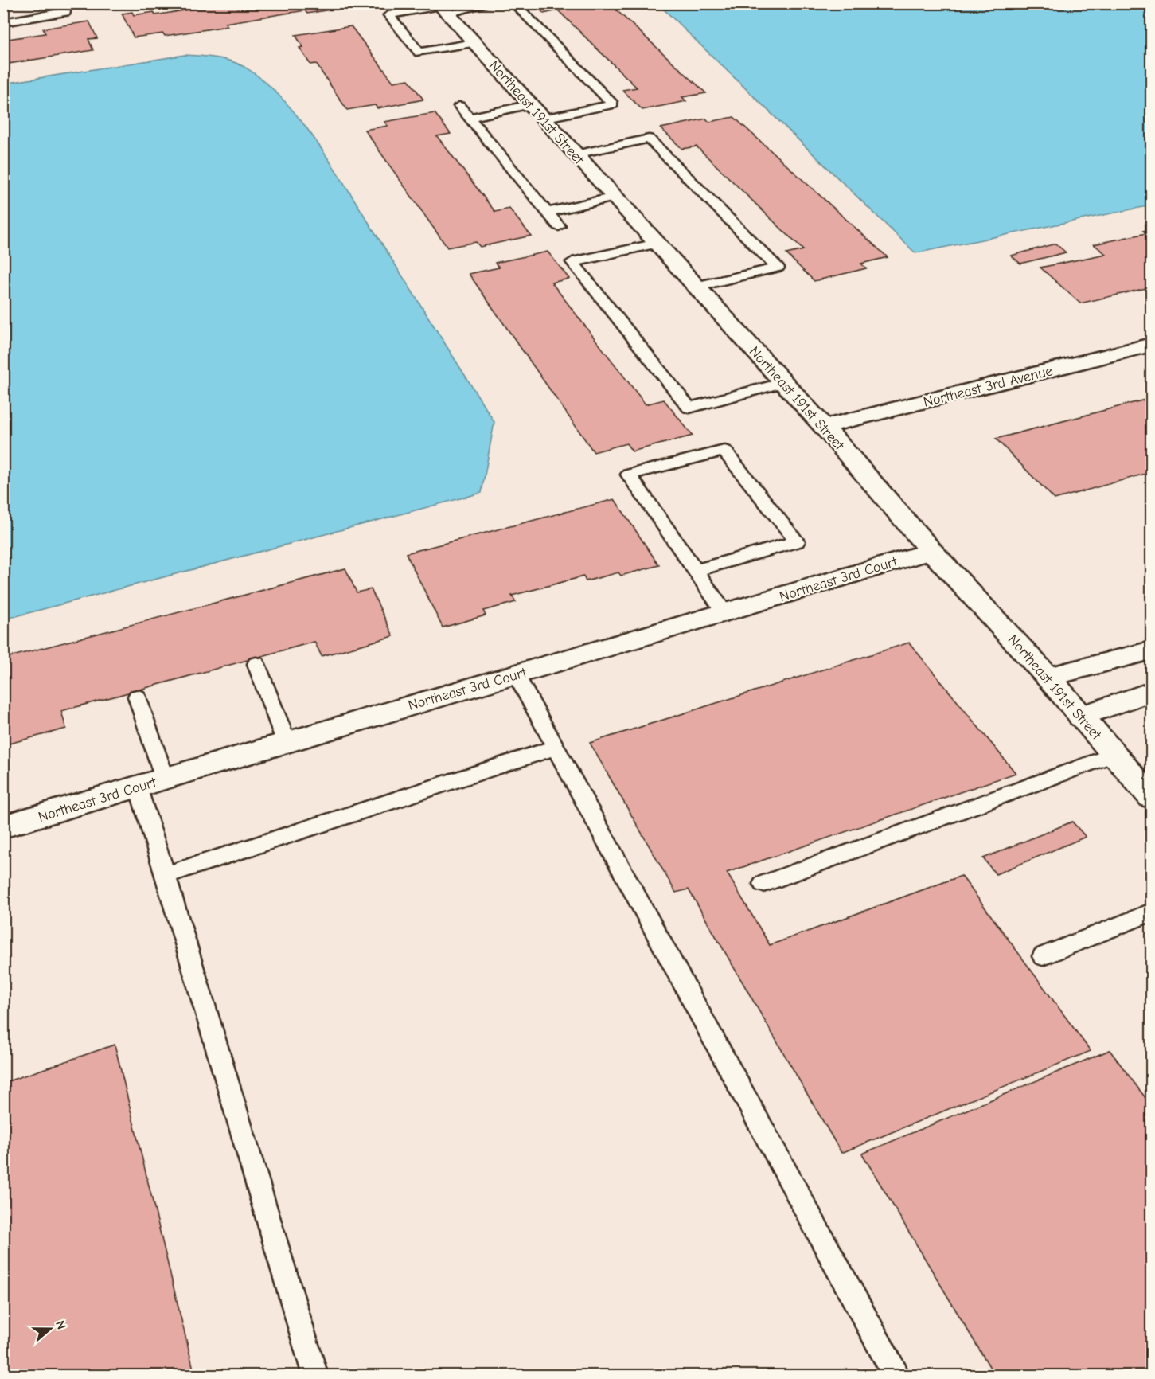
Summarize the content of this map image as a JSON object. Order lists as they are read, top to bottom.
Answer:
{
  "streets": {
    "street": ["Northeast 191st Street", "Northeast 3rd Avenue", "Northeast 3rd Court"]
  },
  "crossings": [
    ["Northeast 191st Street", "Northeast 3rd Avenue"],
    ["Northeast 191st Street", "Northeast 3rd Court"]
  ],
  "north": "right"
}
